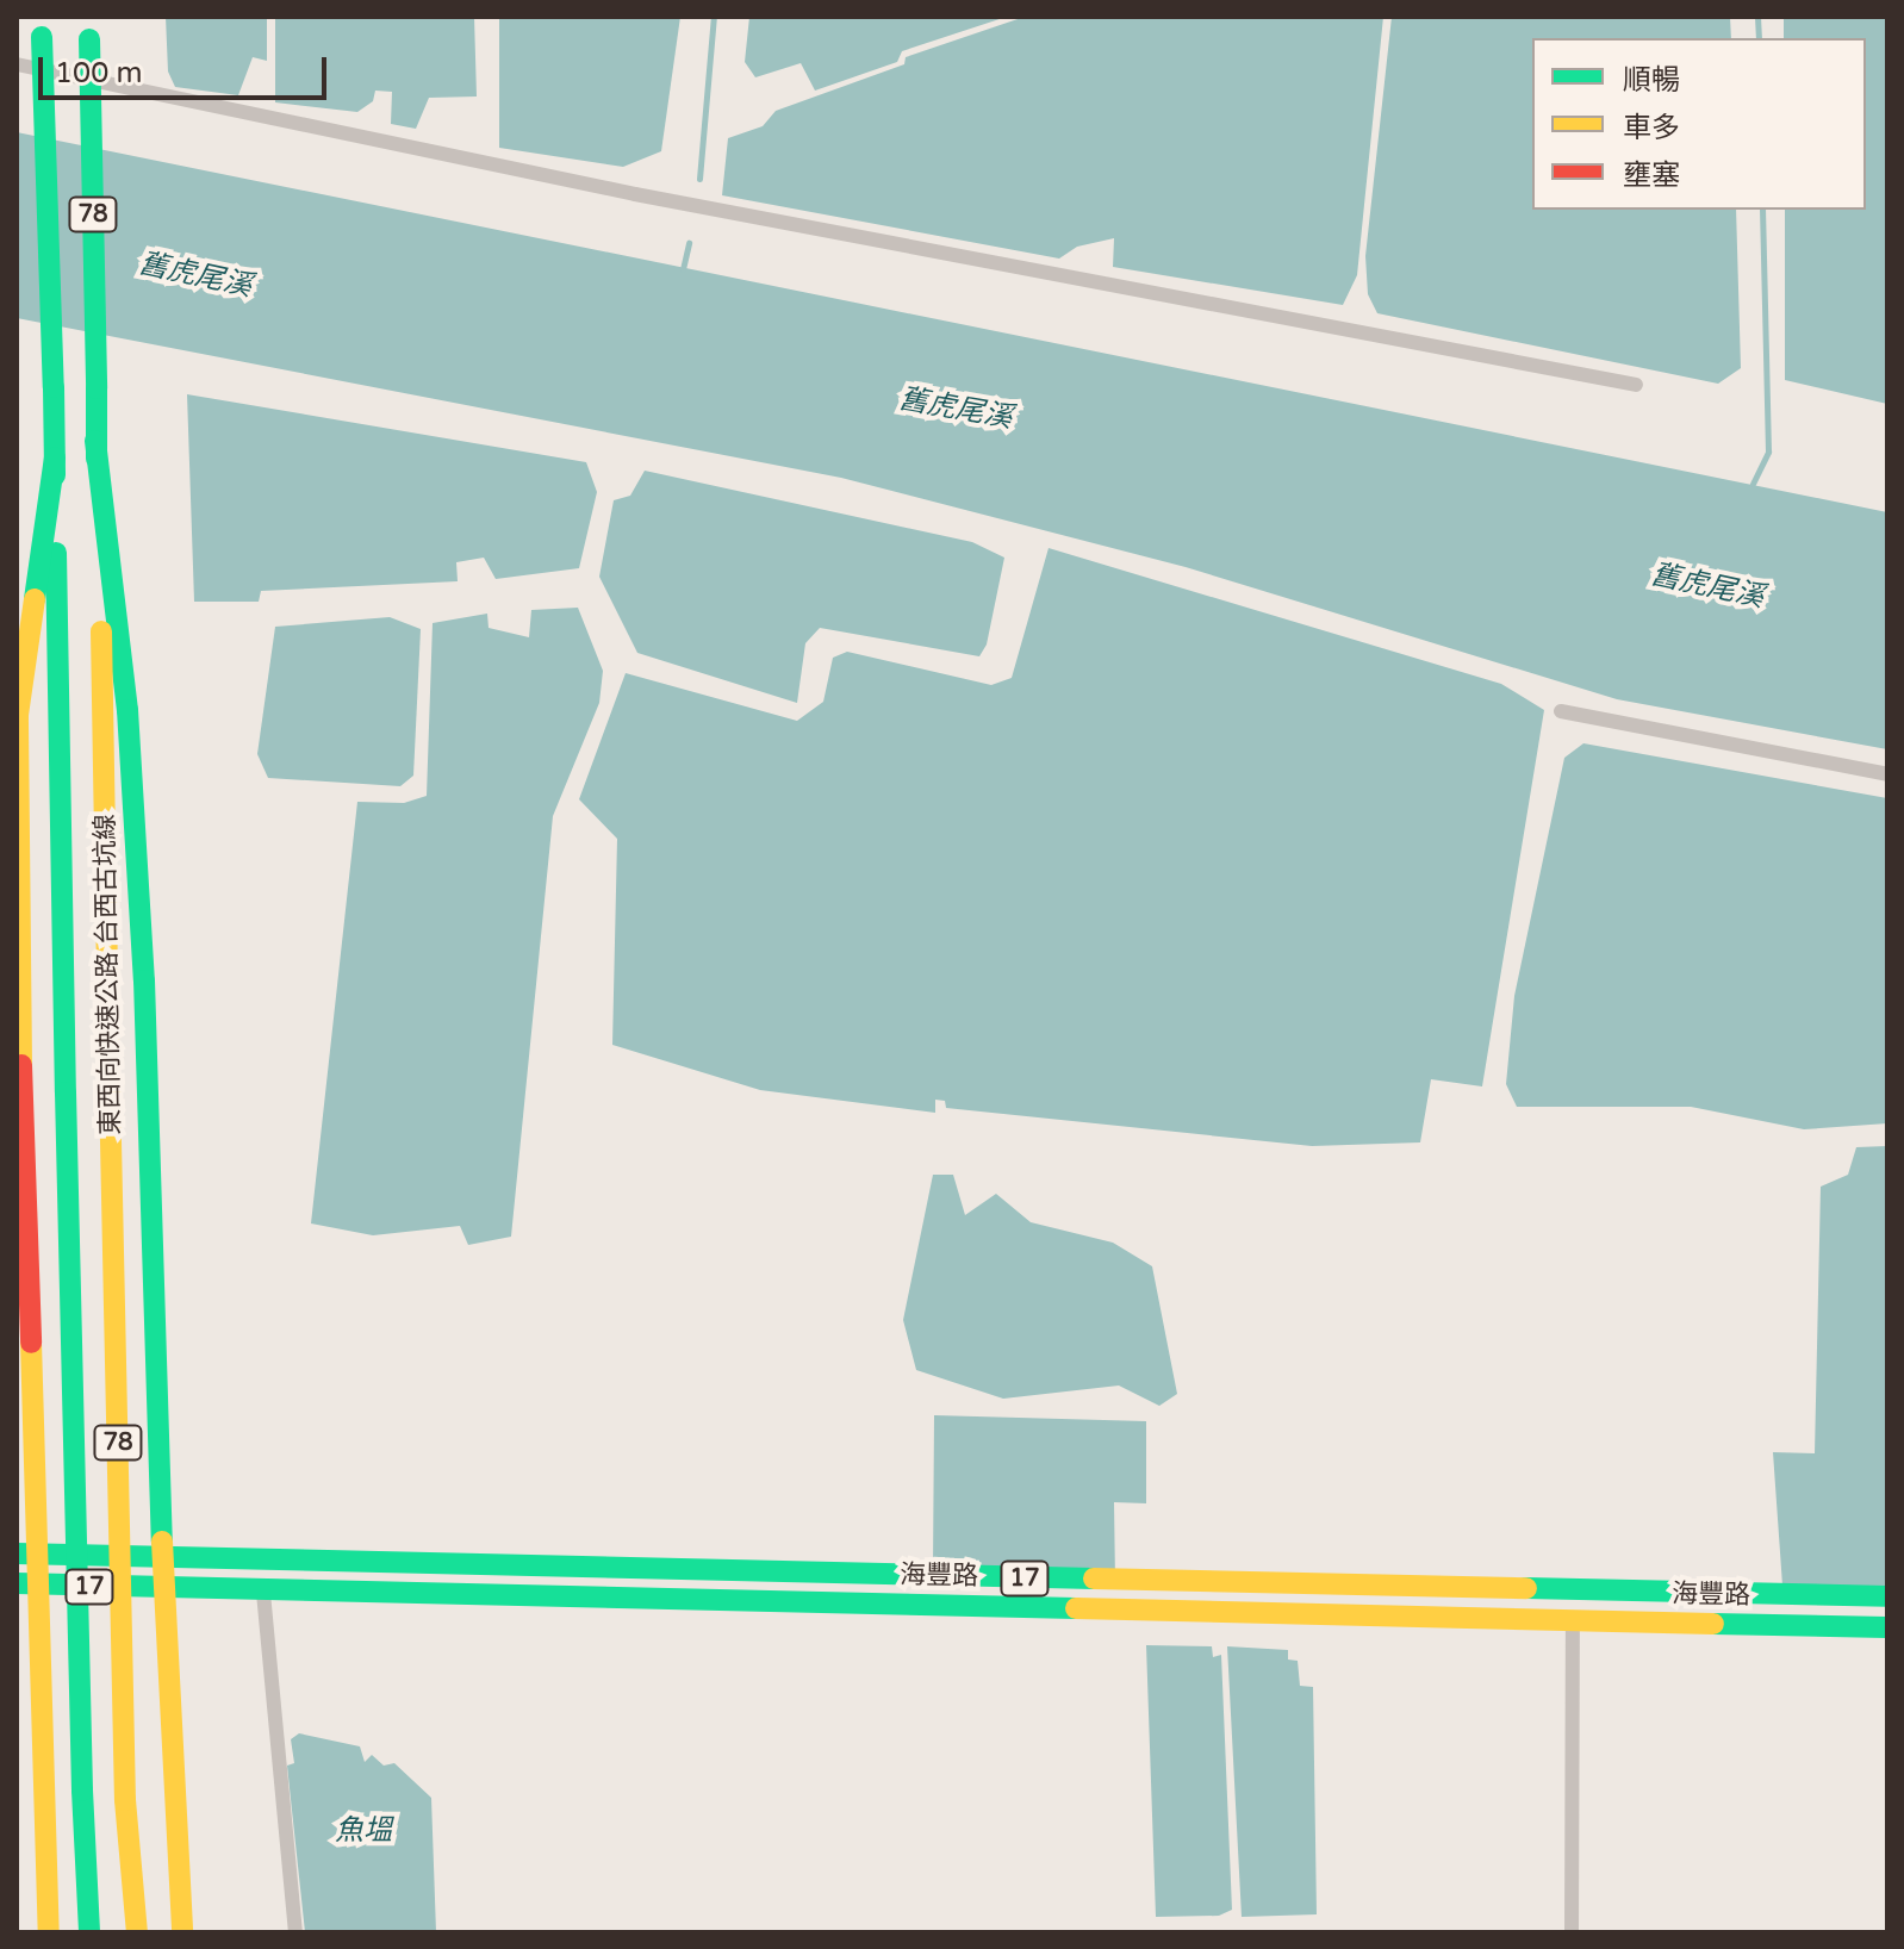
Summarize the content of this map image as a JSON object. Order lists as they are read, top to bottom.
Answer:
{
  "streets": {
    "main road": [
      "78",
      "東西向快速公路 台西古坑線",
      "海豐路",
      "17"
    ]
  },
  "crossings": [
    ["海豐路", "17"]
  ],
  "water": ["舊虎尾溪", "魚塭"],
  "legend": ["順暢", "車多", "壅塞"],
  "scale_bar": "100 m"
}
